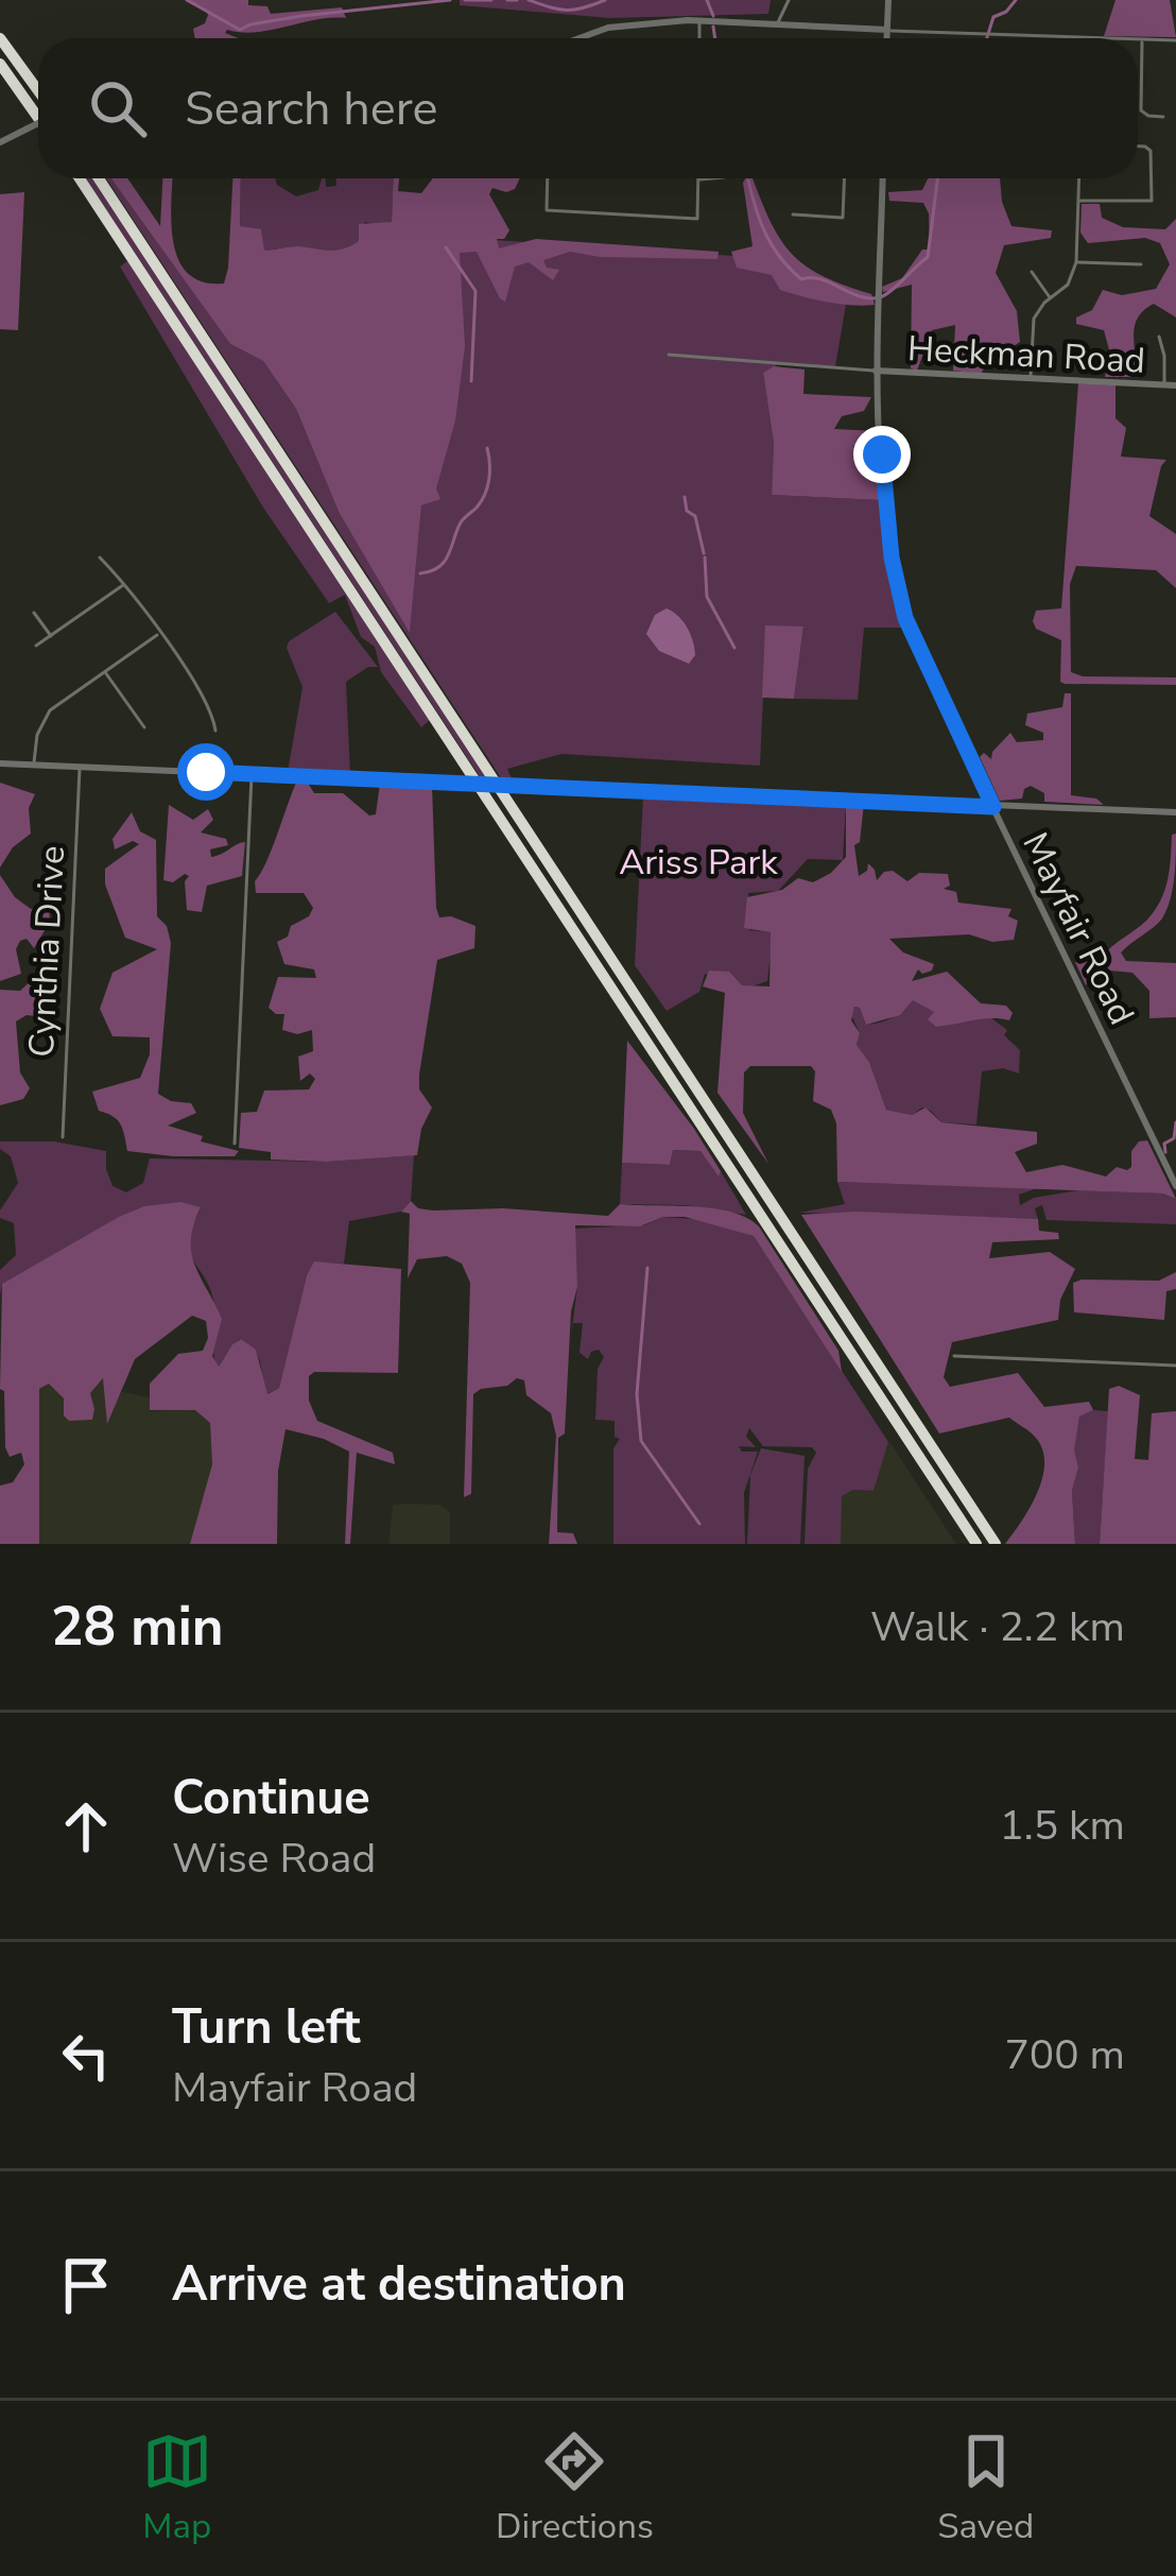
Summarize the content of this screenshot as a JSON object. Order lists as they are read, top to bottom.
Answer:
{
  "streets": {
    "street": ["Heckman Road", "Mayfair Road", "Cynthia Drive"]
  },
  "crossings": [
    ["Heckman Road", "Mayfair Road"]
  ],
  "parks": ["Ariss Park"],
  "page": {
    "search": "Search here",
    "heading": ["28 min", "Walk · 2.2 km"],
    "list": [
      ["Continue", "Wise Road", "1.5 km"],
      ["Turn left", "Mayfair Road", "700 m"],
      "Arrive at destination"
    ],
    "nav": ["Map", "Directions", "Saved"]
  }
}
